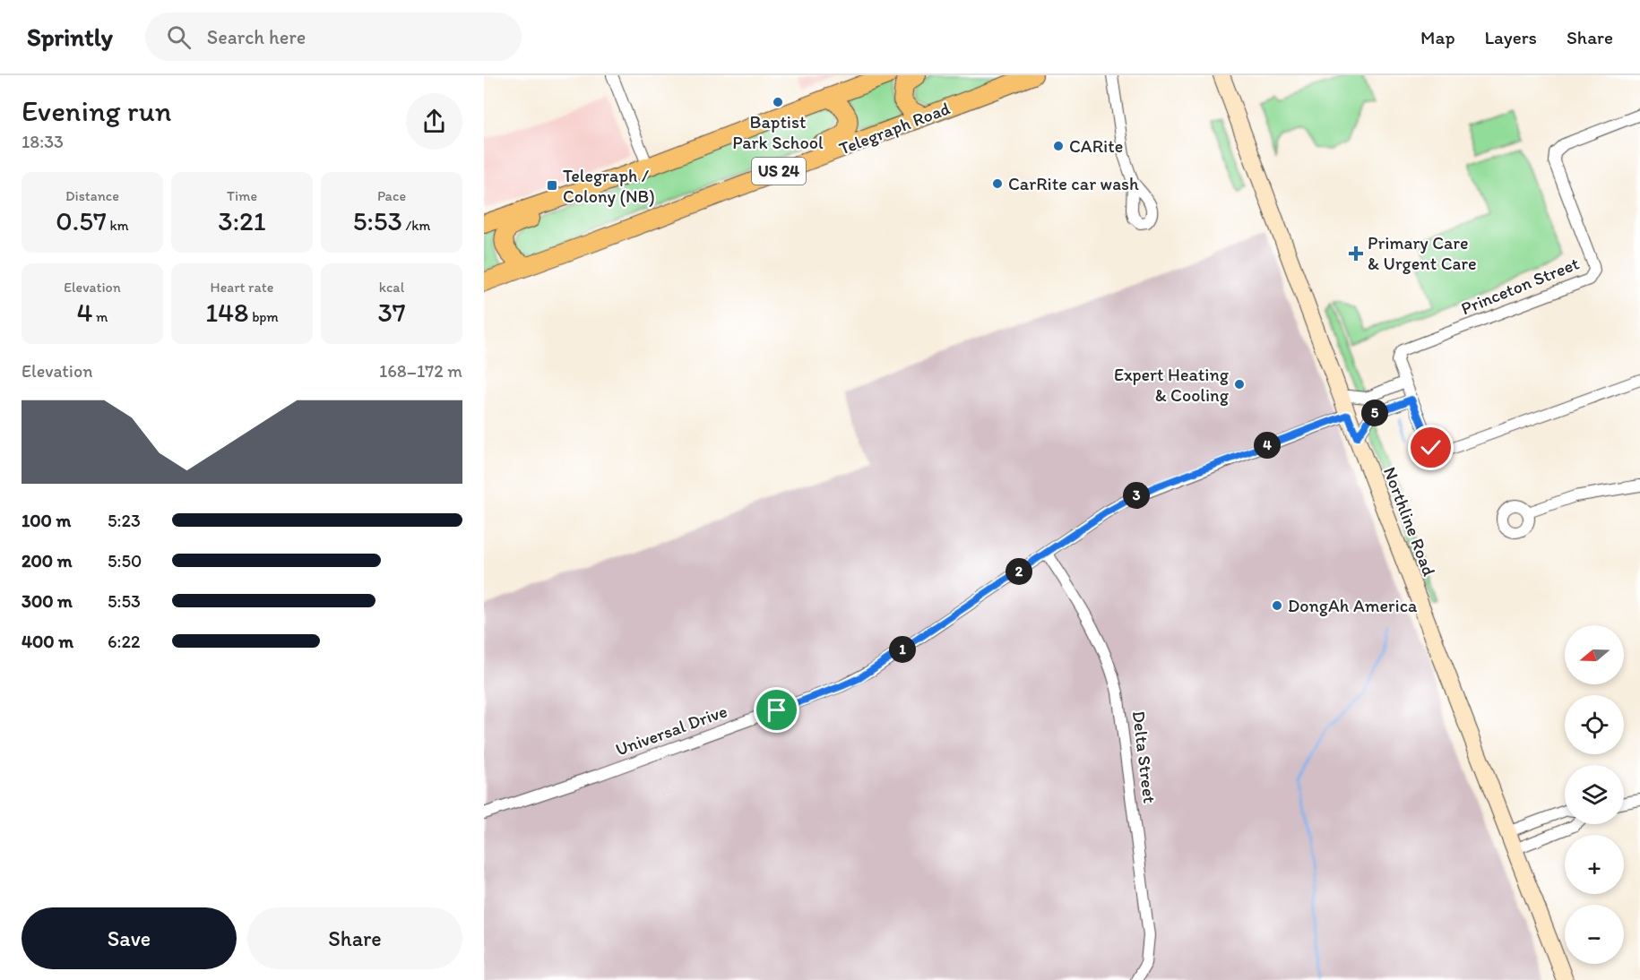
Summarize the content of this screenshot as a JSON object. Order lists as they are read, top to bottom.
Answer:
{
  "streets": {
    "main road": ["Telegraph Road", "US 24", "Northline Road"],
    "street": ["Princeton Street", "Universal Drive", "Delta Street"]
  },
  "crossings": [
    ["Northline Road", "Universal Drive"],
    ["Universal Drive", "Delta Street"]
  ],
  "places": {
    "other": [
      "Baptist Park School",
      "CARite",
      "CarRite car wash",
      "Expert Heating & Cooling",
      "DongAh America"
    ],
    "transit": ["Telegraph / Colony (NB)"],
    "health": ["Primary Care & Urgent Care"]
  },
  "north": "left",
  "page": {
    "header": "Sprintly",
    "search": "Search here",
    "nav": ["Map", "Layers", "Share"],
    "heading": ["Evening run", "18:33"],
    "stats": [
      ["Distance", "0.57 km"],
      ["Time", "3:21"],
      ["Pace", "5:53 /km"],
      ["Elevation", "4 m"],
      ["Heart rate", "148 bpm"],
      ["kcal", "37"]
    ],
    "chart": ["Elevation", "168–172 m"],
    "pins": [
      "5",
      "4",
      "3",
      "2",
      "1"
    ],
    "list": [
      {
        "name": "100 m",
        "note": "5:23"
      },
      {
        "name": "200 m",
        "note": "5:50"
      },
      {
        "name": "300 m",
        "note": "5:53"
      },
      {
        "name": "400 m",
        "note": "6:22"
      }
    ],
    "map_buttons": ["+", "−"],
    "buttons": ["Save", "Share"]
  }
}
